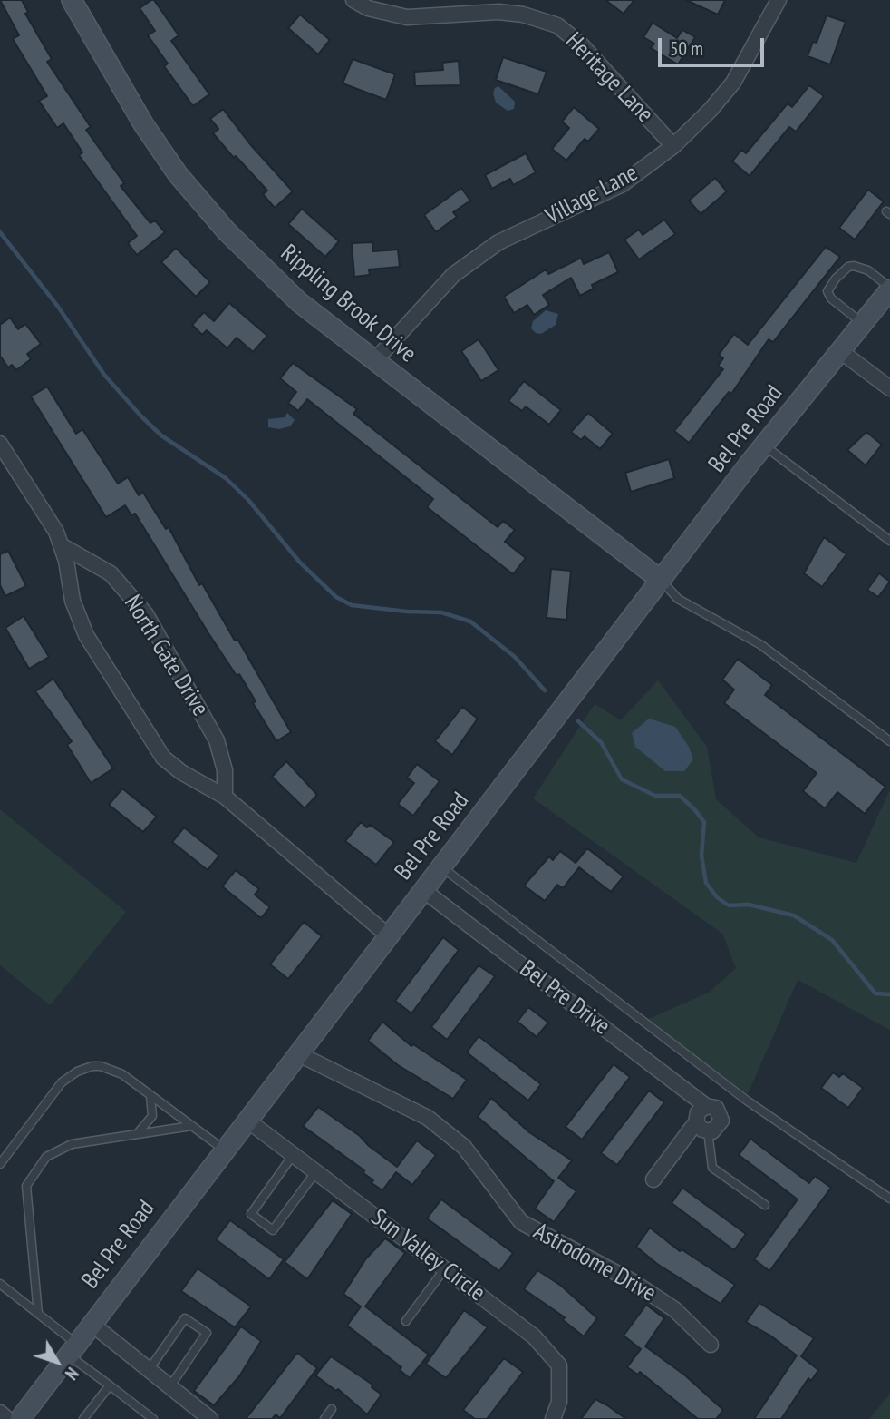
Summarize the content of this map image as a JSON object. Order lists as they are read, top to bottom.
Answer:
{
  "streets": {
    "main road": ["Rippling Brook Drive", "Bel Pre Road"],
    "street": [
      "Heritage Lane",
      "Village Lane",
      "North Gate Drive",
      "Bel Pre Drive",
      "Sun Valley Circle",
      "Astrodome Drive"
    ]
  },
  "crossings": [
    ["Heritage Lane", "Village Lane"],
    ["Village Lane", "Rippling Brook Drive"],
    ["Rippling Brook Drive", "Bel Pre Road"],
    ["Bel Pre Road", "Bel Pre Drive"],
    ["Bel Pre Road", "Sun Valley Circle"],
    ["Bel Pre Road", "Astrodome Drive"]
  ],
  "scale_bar": "50 m",
  "north": "bottom right"
}
